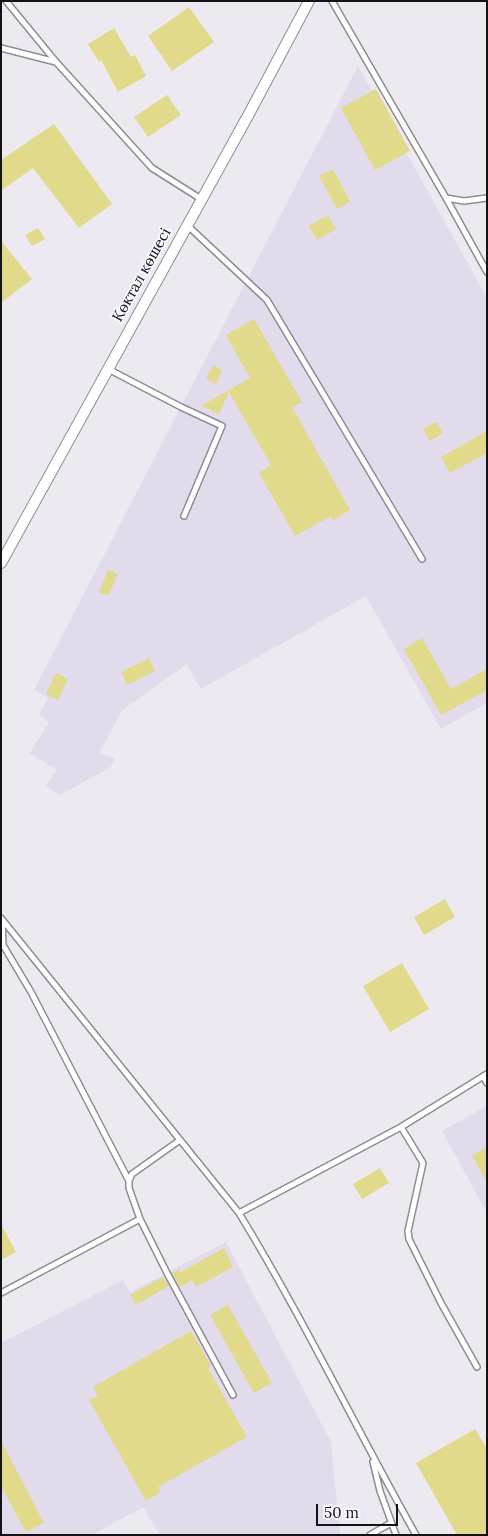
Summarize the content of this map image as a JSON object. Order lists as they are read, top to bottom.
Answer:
{
  "streets": {
    "street": ["Көктал көшесі"]
  },
  "scale_bar": "50 m"
}
